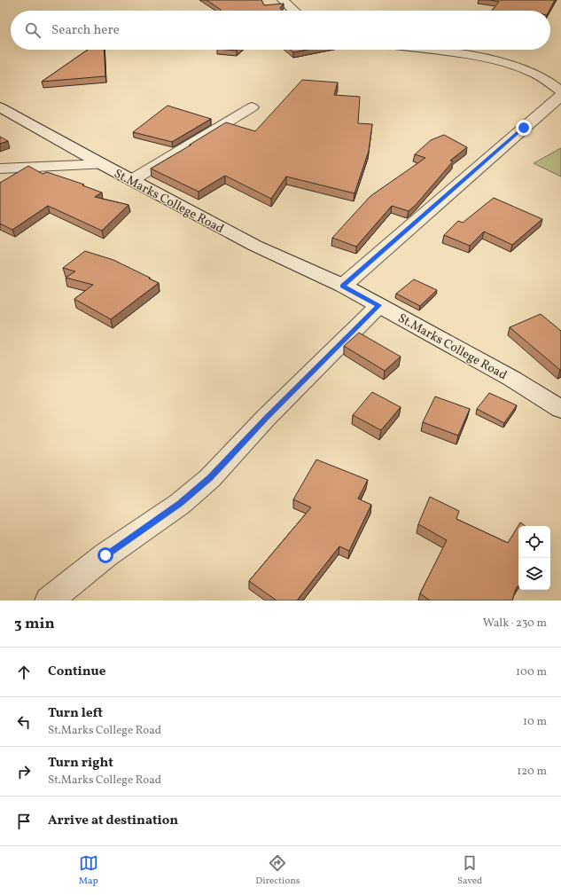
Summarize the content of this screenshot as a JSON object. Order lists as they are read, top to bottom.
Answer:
{
  "streets": {
    "street": ["St.Marks College Road"]
  },
  "page": {
    "search": "Search here",
    "heading": ["3 min", "Walk · 230 m"],
    "list": [
      ["Continue", "100 m"],
      ["Turn left", "St.Marks College Road", "10 m"],
      ["Turn right", "St.Marks College Road", "120 m"],
      "Arrive at destination"
    ],
    "nav": ["Map", "Directions", "Saved"]
  }
}
